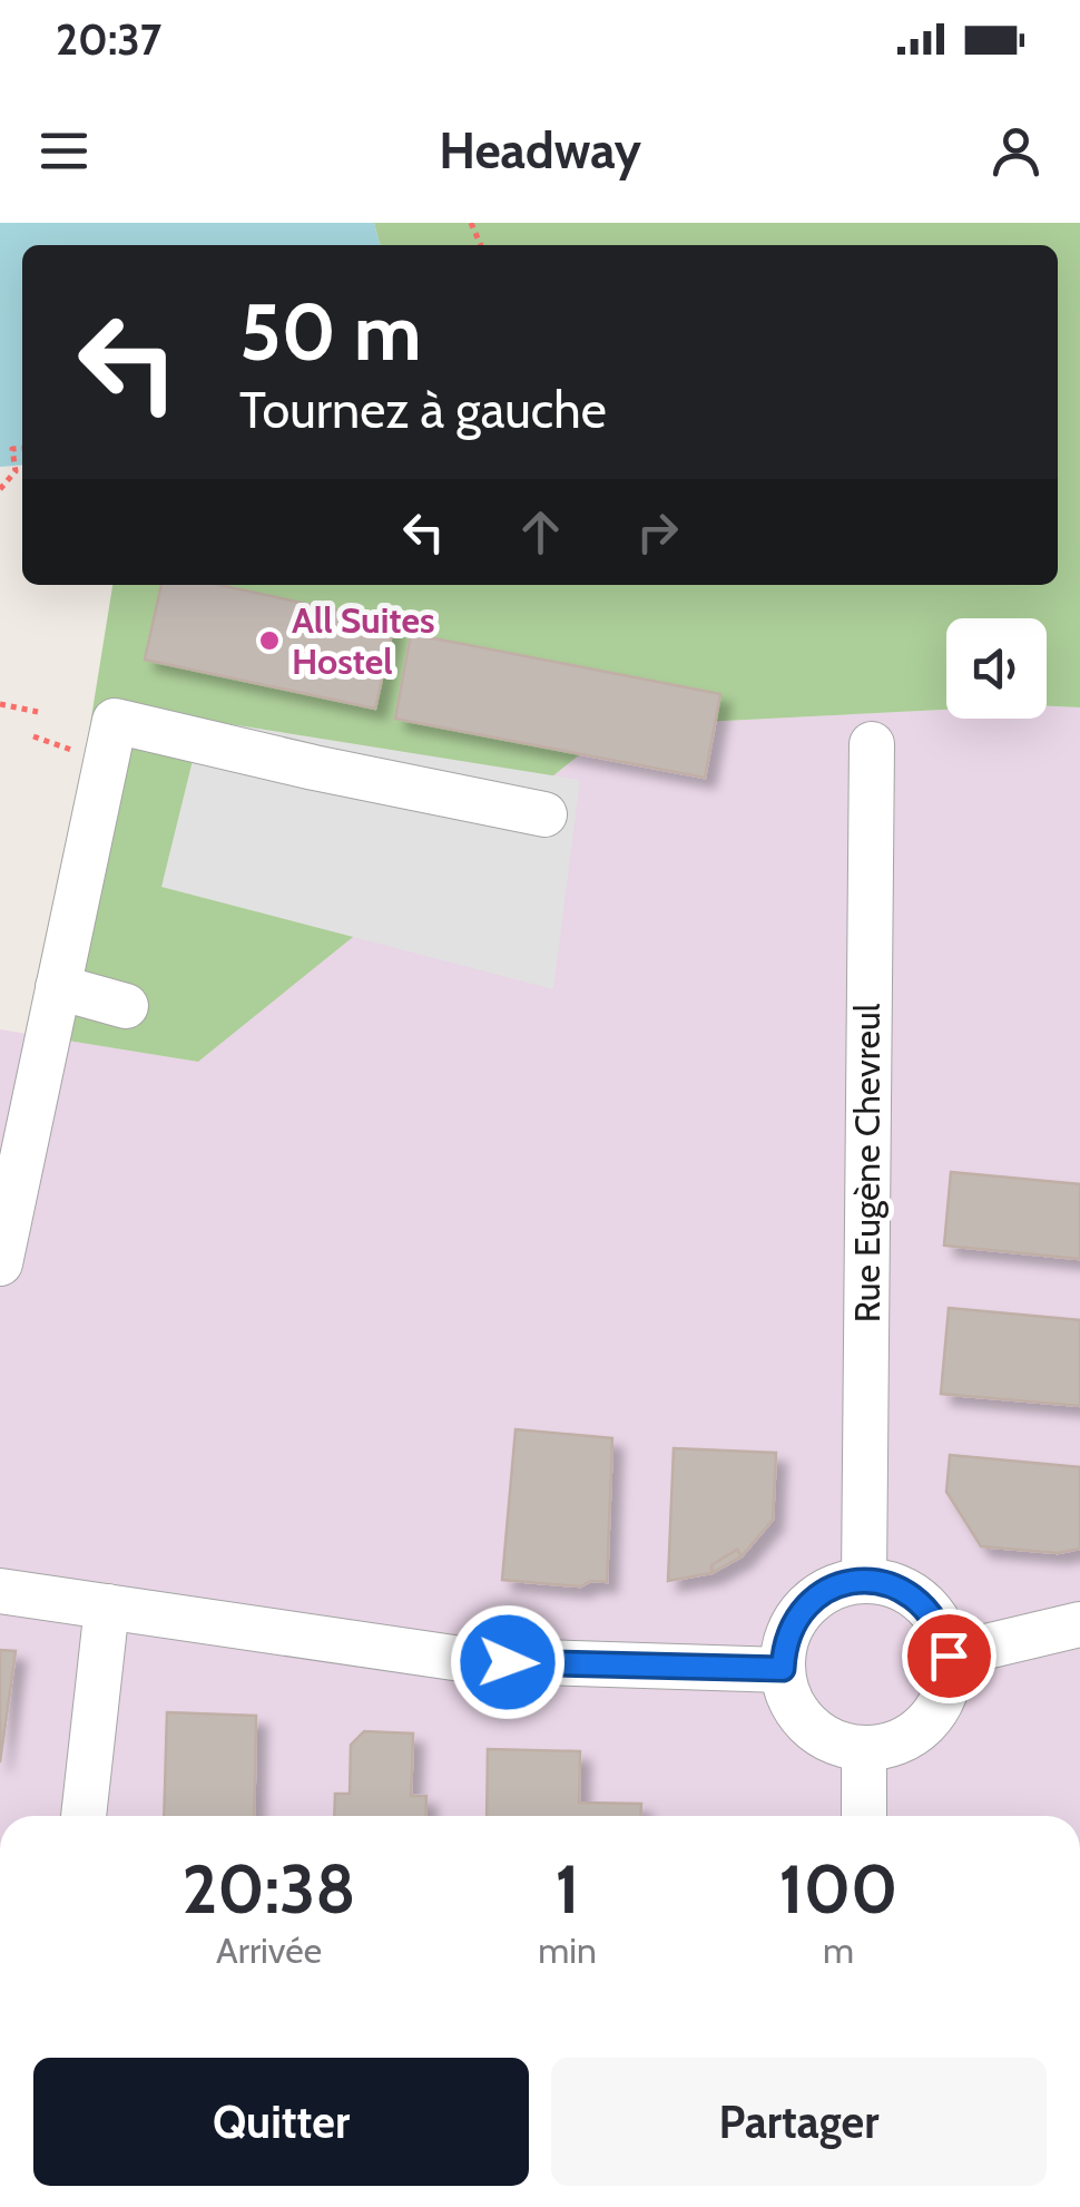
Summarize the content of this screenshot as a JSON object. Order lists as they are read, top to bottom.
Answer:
{
  "streets": {
    "street": ["Rue Eugène Chevreul"]
  },
  "places": ["All Suites Hostel"],
  "page": {
    "status": "20:37",
    "header": "Headway",
    "turn": ["50 m", "Tournez à gauche"],
    "eta": [
      "20:38",
      "Arrivée",
      "1",
      "min",
      "100",
      "m"
    ],
    "buttons": ["Quitter", "Partager"]
  }
}
